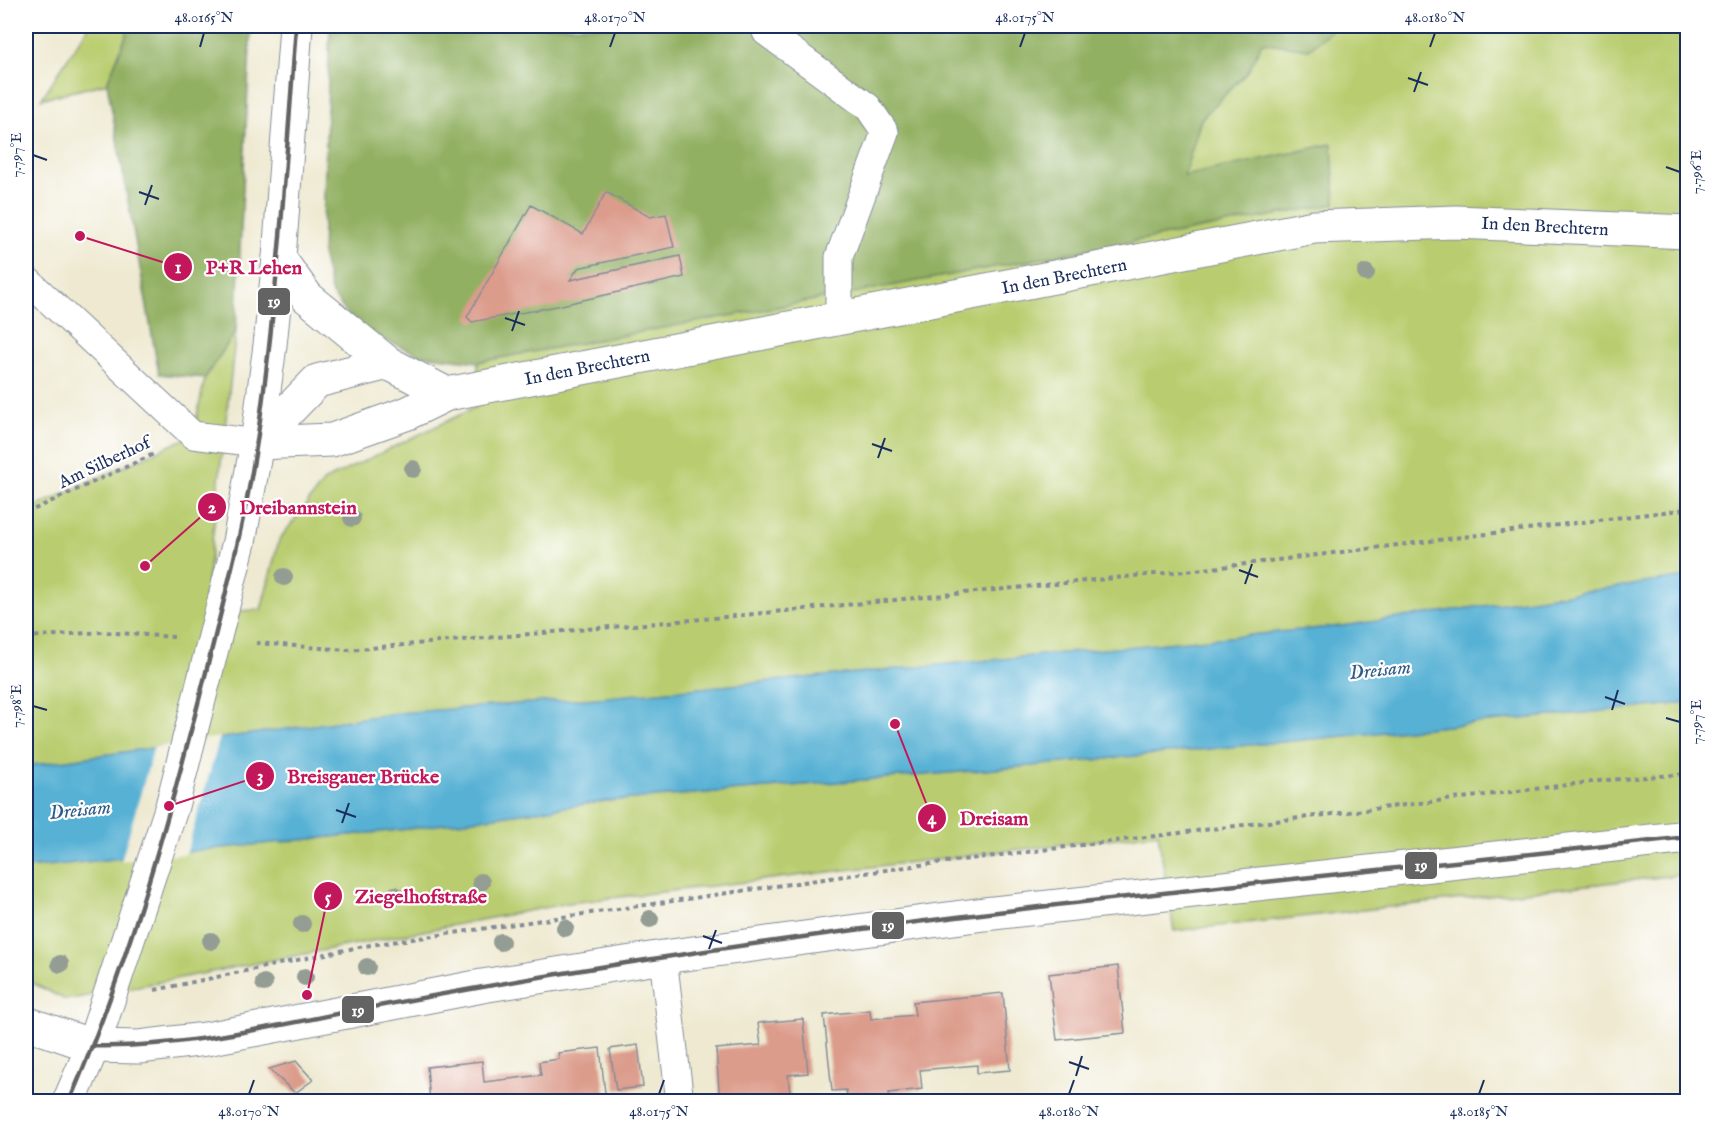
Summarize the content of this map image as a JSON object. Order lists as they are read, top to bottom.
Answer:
{
  "streets": {
    "street": ["In den Brechtern"],
    "path": ["Am Silberhof"]
  },
  "water": ["Dreisam"],
  "places": [
    "P+R Lehen",
    "Dreibannstein",
    "Dreisam",
    "Breisgauer Brücke",
    "Ziegelhofstraße"
  ],
  "lines": ["transit line 19"],
  "coordinates": [
    "48.0165°N",
    "48.0170°N",
    "48.0175°N",
    "48.0180°N",
    "7.797°E",
    "7.796°E",
    "7.798°E",
    "48.0185°N"
  ]
}
